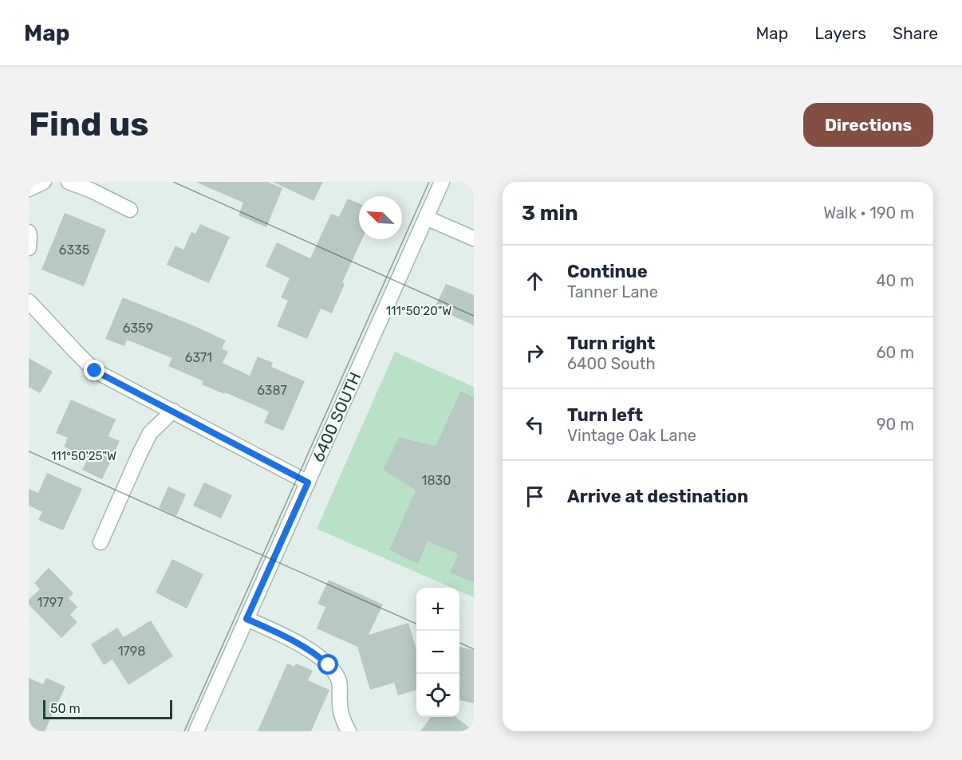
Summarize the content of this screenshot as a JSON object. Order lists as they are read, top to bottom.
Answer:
{
  "streets": {
    "street": ["6400 SOUTH"]
  },
  "house_numbers": [
    "6335",
    "6359",
    "6371",
    "6387",
    "1830",
    "1797",
    "1798"
  ],
  "scale_bar": "50 m",
  "north": "top left",
  "page": {
    "header": "Map",
    "nav": ["Map", "Layers", "Share"],
    "buttons": "Directions",
    "title": "Find us",
    "heading": ["3 min", "Walk · 190 m"],
    "list": [
      ["Continue", "Tanner Lane", "40 m"],
      ["Turn right", "6400 South", "60 m"],
      ["Turn left", "Vintage Oak Lane", "90 m"],
      "Arrive at destination"
    ],
    "map_buttons": ["+", "−"],
    "scale": "50 m"
  },
  "coordinates": ["111°50'20\"W", "111°50'25\"W"]
}
